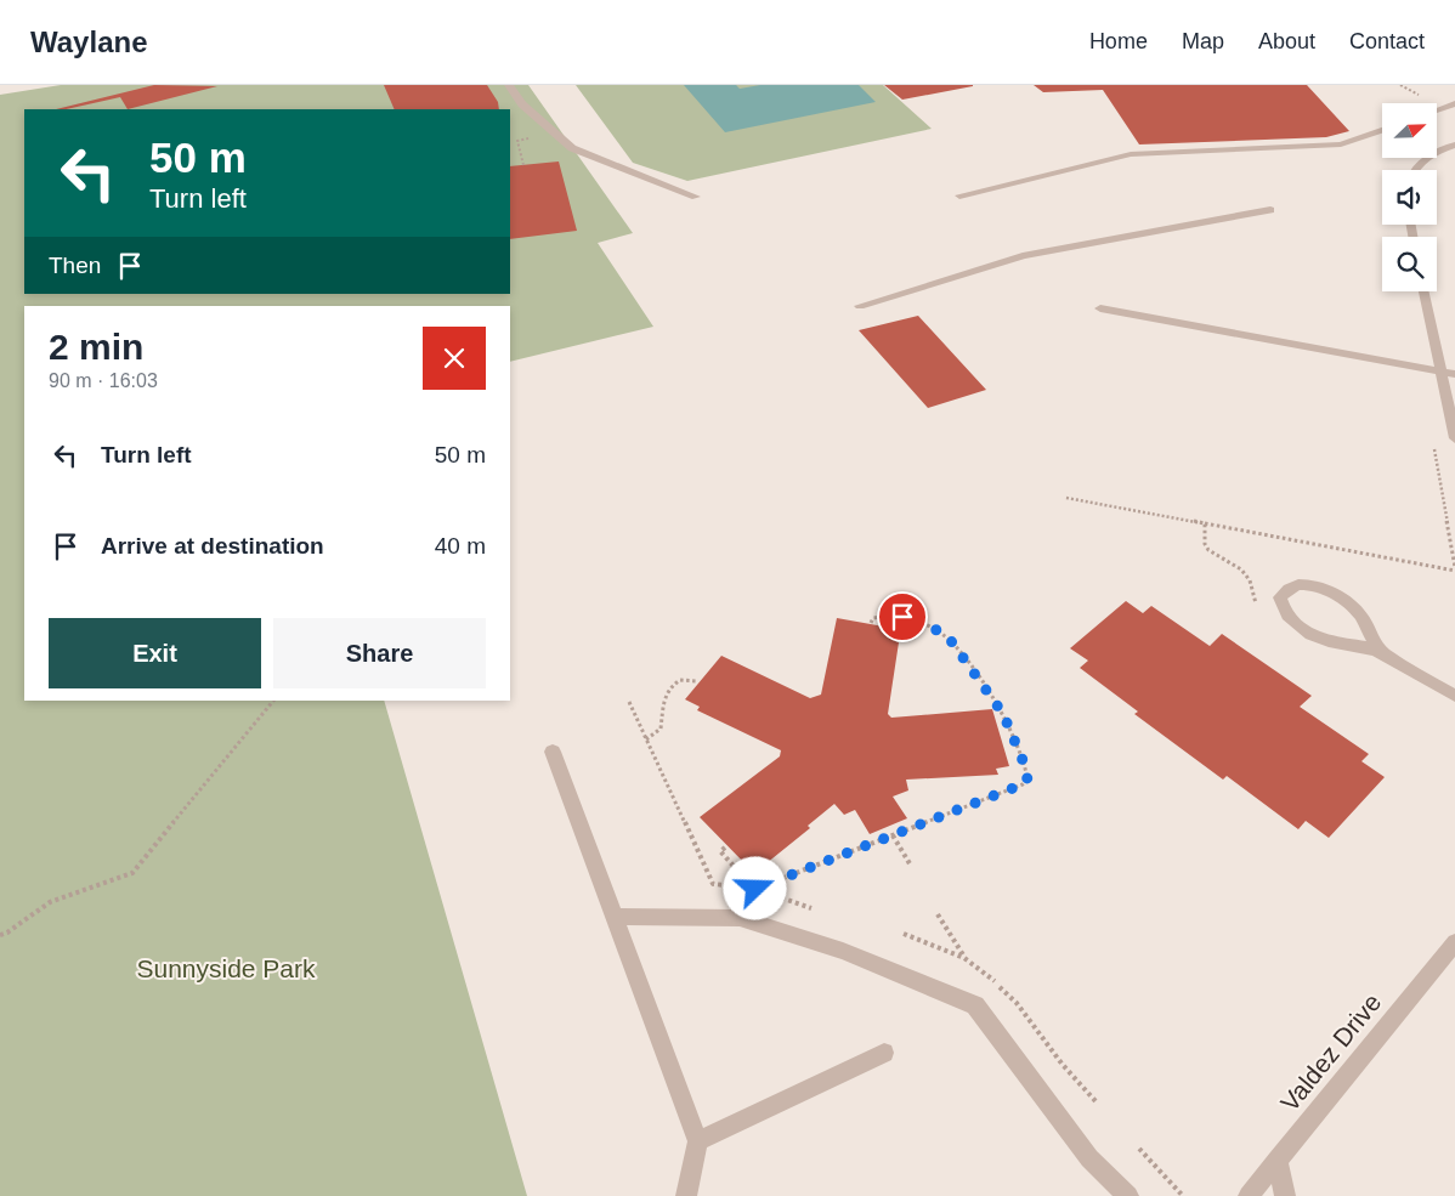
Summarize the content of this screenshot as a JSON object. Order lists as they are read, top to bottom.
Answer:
{
  "streets": {
    "street": ["Valdez Drive"]
  },
  "parks": ["Sunnyside Park"],
  "north": "top right",
  "page": {
    "header": "Waylane",
    "nav": [
      "Home",
      "Map",
      "About",
      "Contact"
    ],
    "turn": ["50 m", "Turn left"],
    "then": "Then",
    "heading": ["2 min", "90 m · 16:03"],
    "list": [
      {
        "name": "Turn left",
        "value": "50 m"
      },
      {
        "name": "Arrive at destination",
        "value": "40 m"
      }
    ],
    "buttons": ["Exit", "Share"]
  }
}
